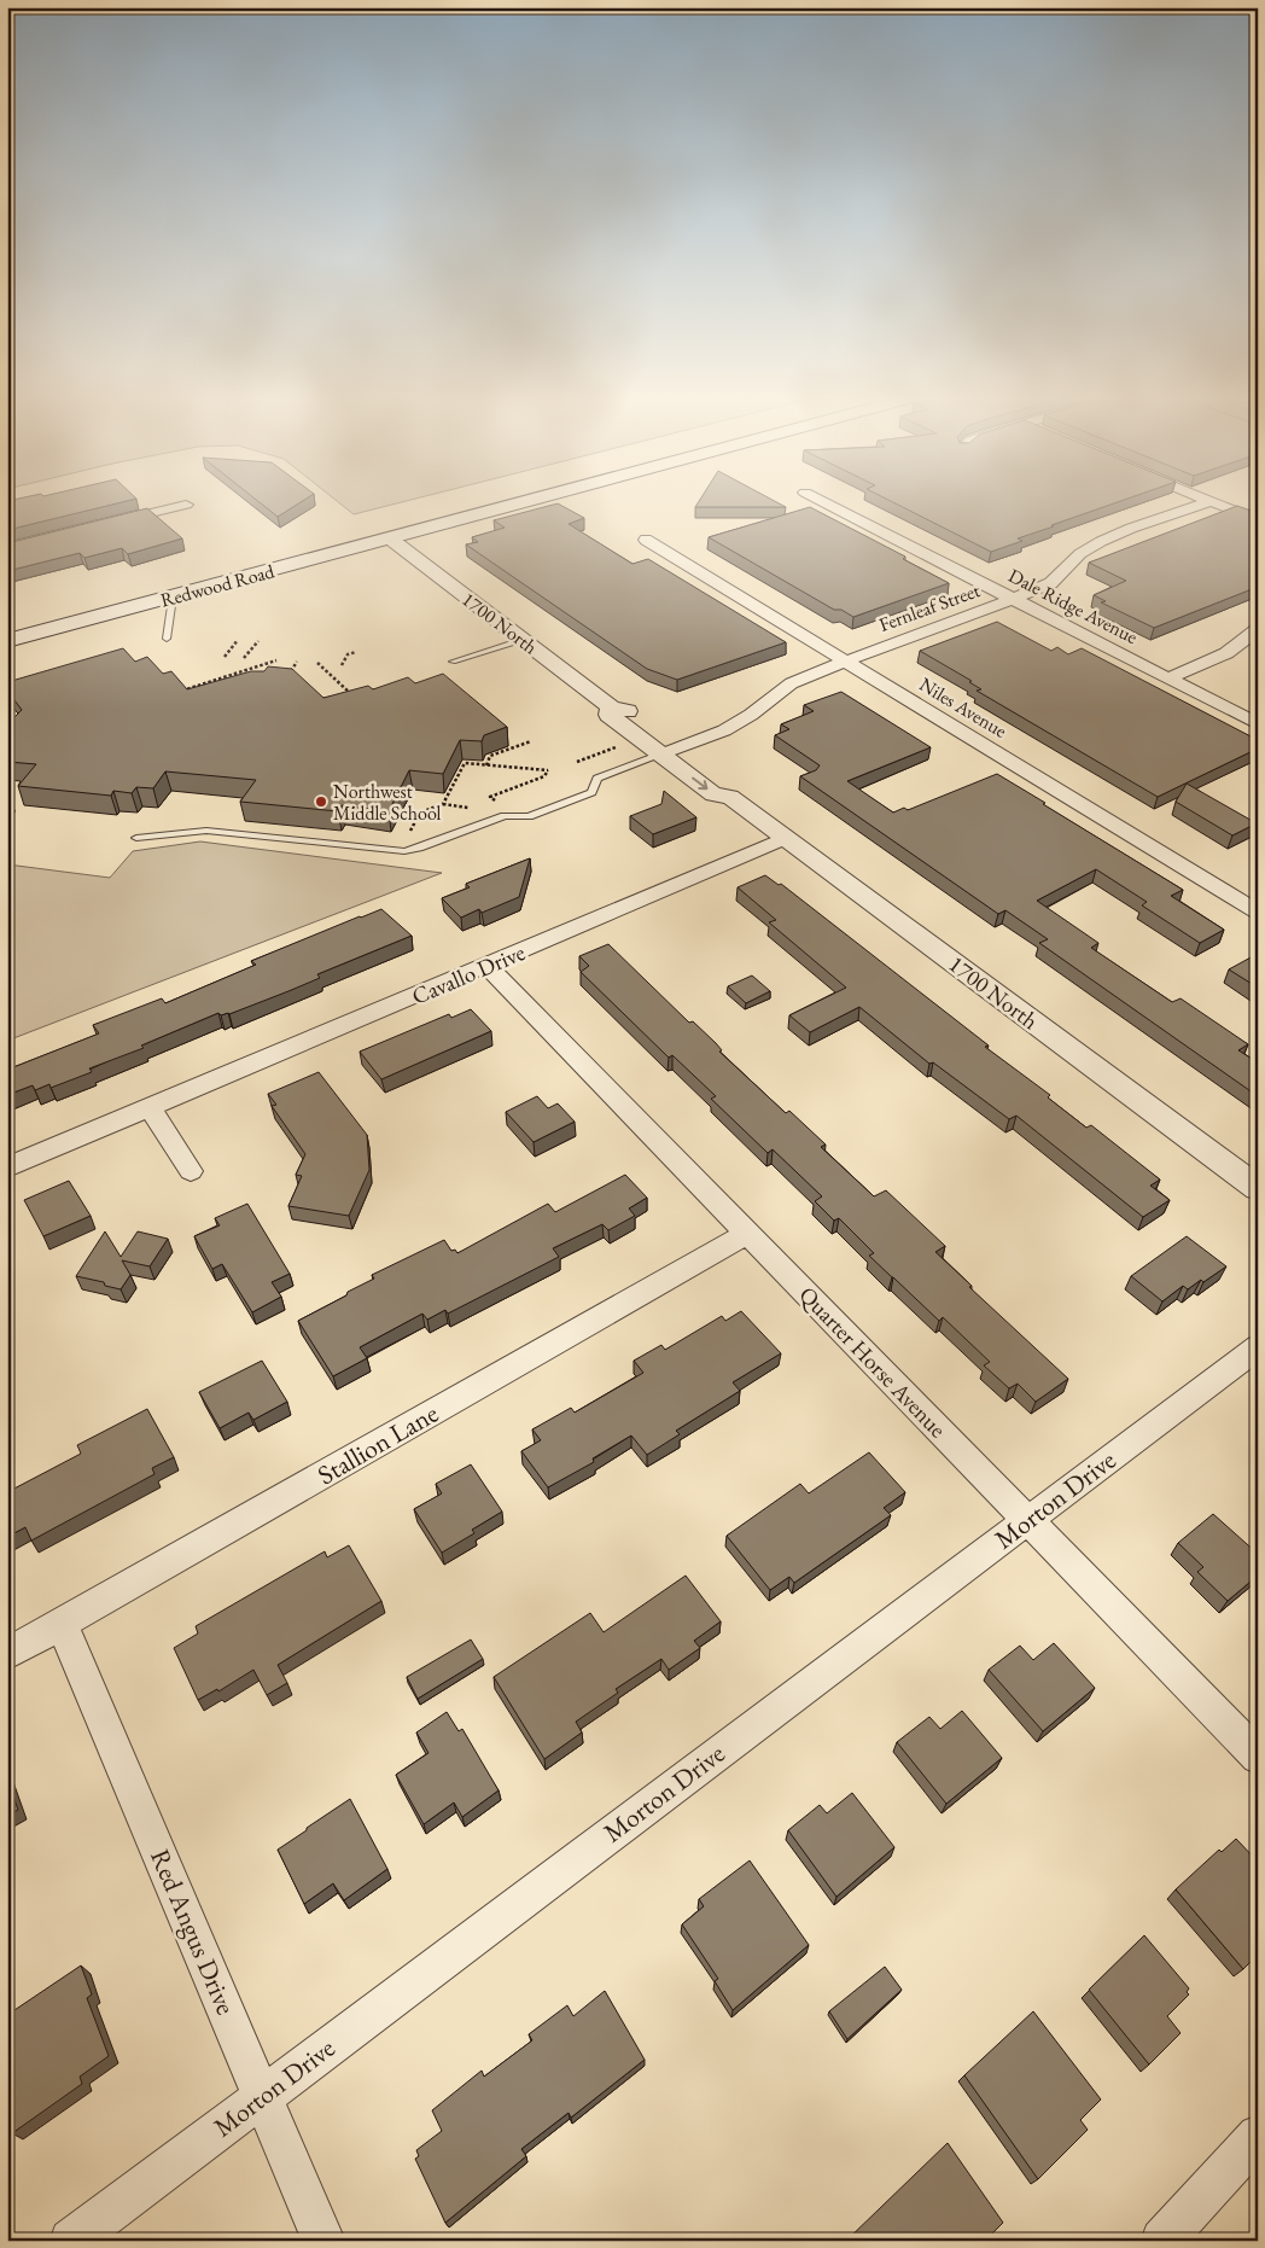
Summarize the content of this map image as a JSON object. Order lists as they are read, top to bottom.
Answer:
{
  "streets": {
    "main road": ["Redwood Road"],
    "street": [
      "Dale Ridge Avenue",
      "Fernleaf Street",
      "1700 North",
      "Niles Avenue",
      "Cavallo Drive",
      "Quarter Horse Avenue",
      "Stallion Lane",
      "Morton Drive",
      "Red Angus Drive"
    ]
  },
  "crossings": [
    ["Redwood Road", "1700 North"],
    ["Dale Ridge Avenue", "Fernleaf Street"],
    ["Fernleaf Street", "1700 North"],
    ["Fernleaf Street", "Niles Avenue"],
    ["1700 North", "Cavallo Drive"],
    ["Cavallo Drive", "Quarter Horse Avenue"],
    ["Quarter Horse Avenue", "Stallion Lane"],
    ["Quarter Horse Avenue", "Morton Drive"],
    ["Stallion Lane", "Red Angus Drive"],
    ["Morton Drive", "Red Angus Drive"]
  ],
  "places": ["Northwest Middle School"]
}
